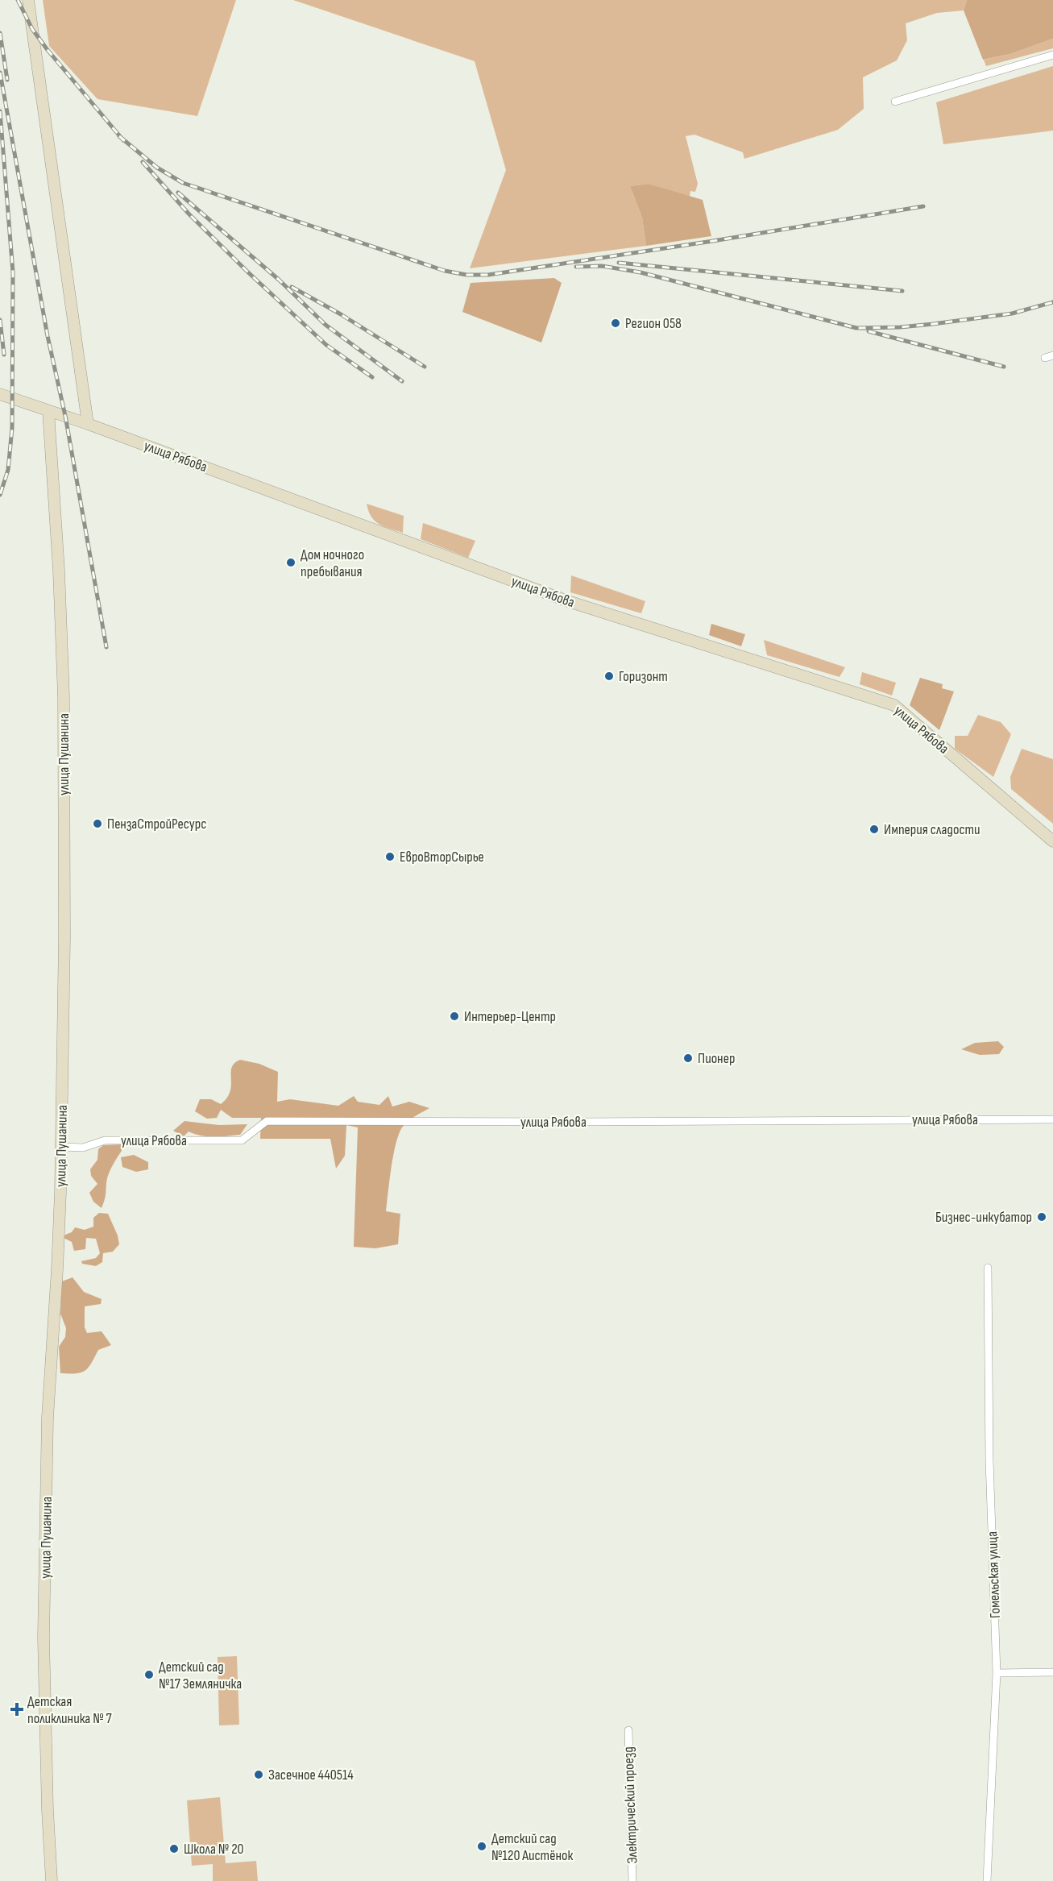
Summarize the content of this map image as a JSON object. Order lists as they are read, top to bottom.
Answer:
{
  "streets": {
    "street": [
      "улица Рябова",
      "улица Пушанина",
      "Гомельская улица",
      "Электрический проезд"
    ]
  },
  "crossings": [
    ["улица Рябова", "улица Пушанина"]
  ],
  "places": {
    "other": [
      "Регион 058",
      "Дом ночного пребывания",
      "Горизонт",
      "ПензаСтройРесурс",
      "Империя сладости",
      "ЕвроВторСырье",
      "Интерьер-Центр",
      "Пионер",
      "Бизнес-инкубатор",
      "Детский сад №17 Земляничка",
      "Засечное 440514",
      "Детский сад №120 Аистёнок",
      "Школа № 20"
    ],
    "health": ["Детская поликлиника № 7"]
  }
}
